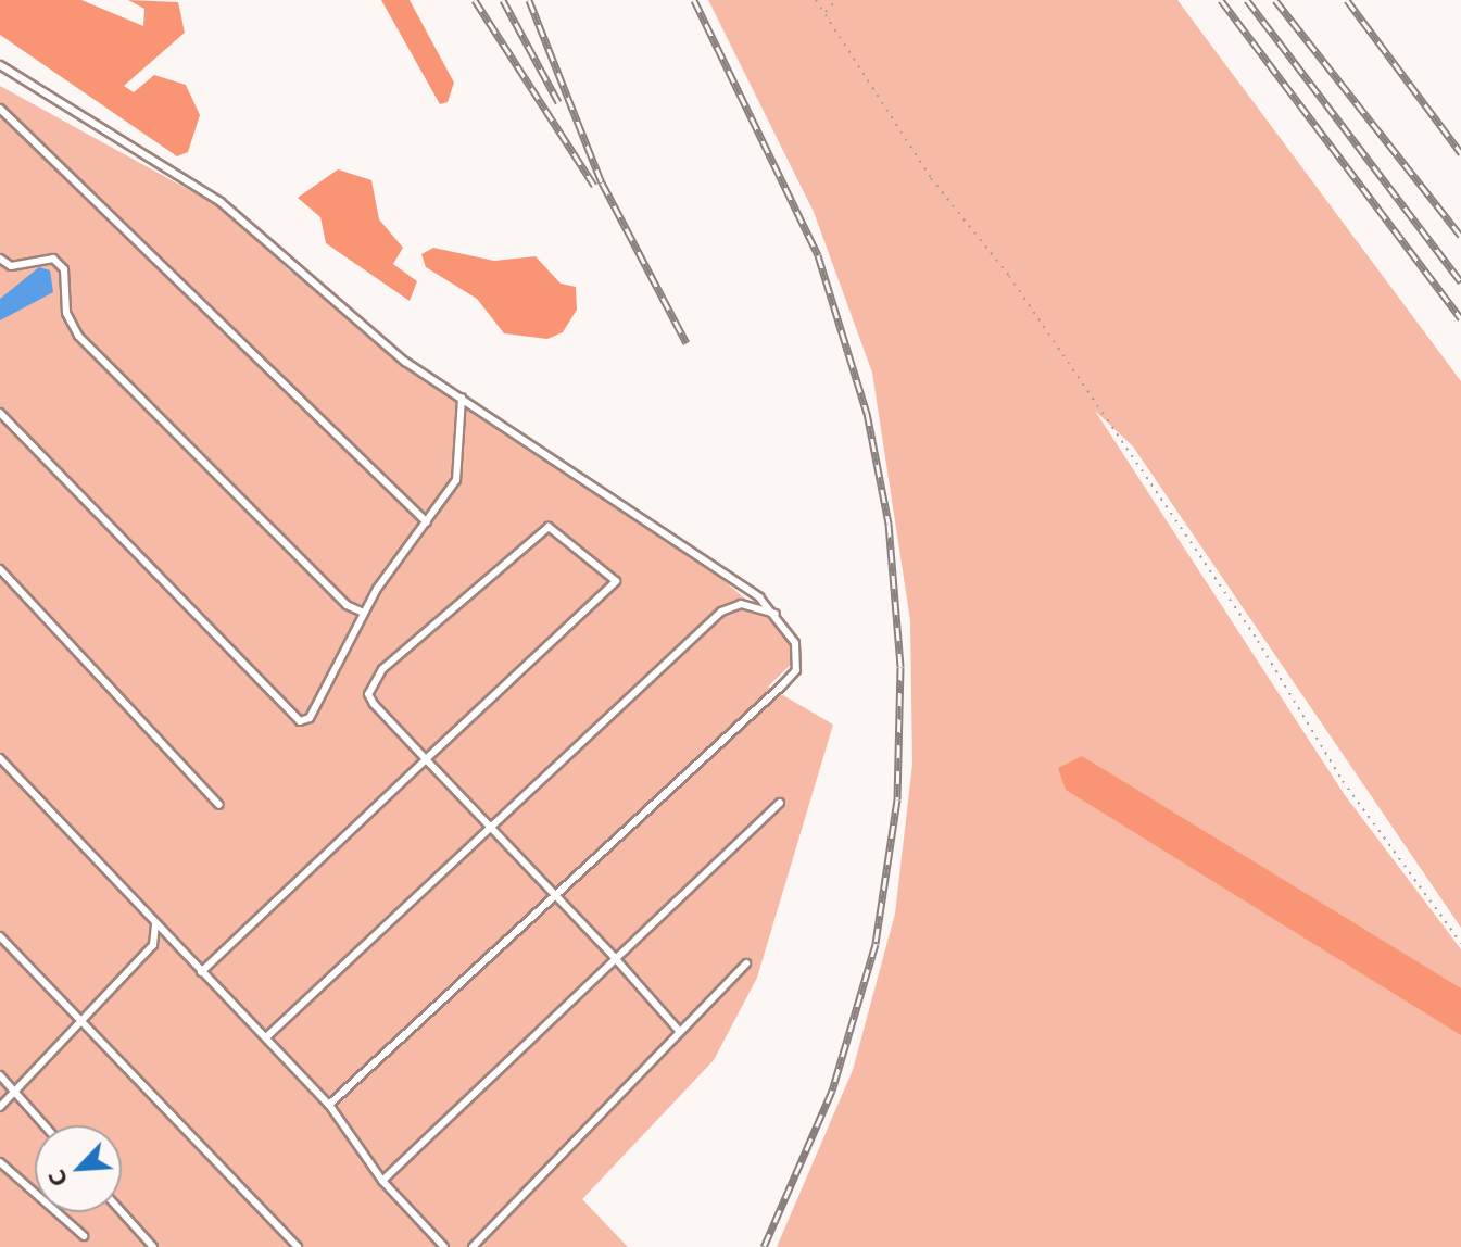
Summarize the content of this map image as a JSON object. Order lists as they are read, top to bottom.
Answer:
{
  "north": "bottom left"
}
